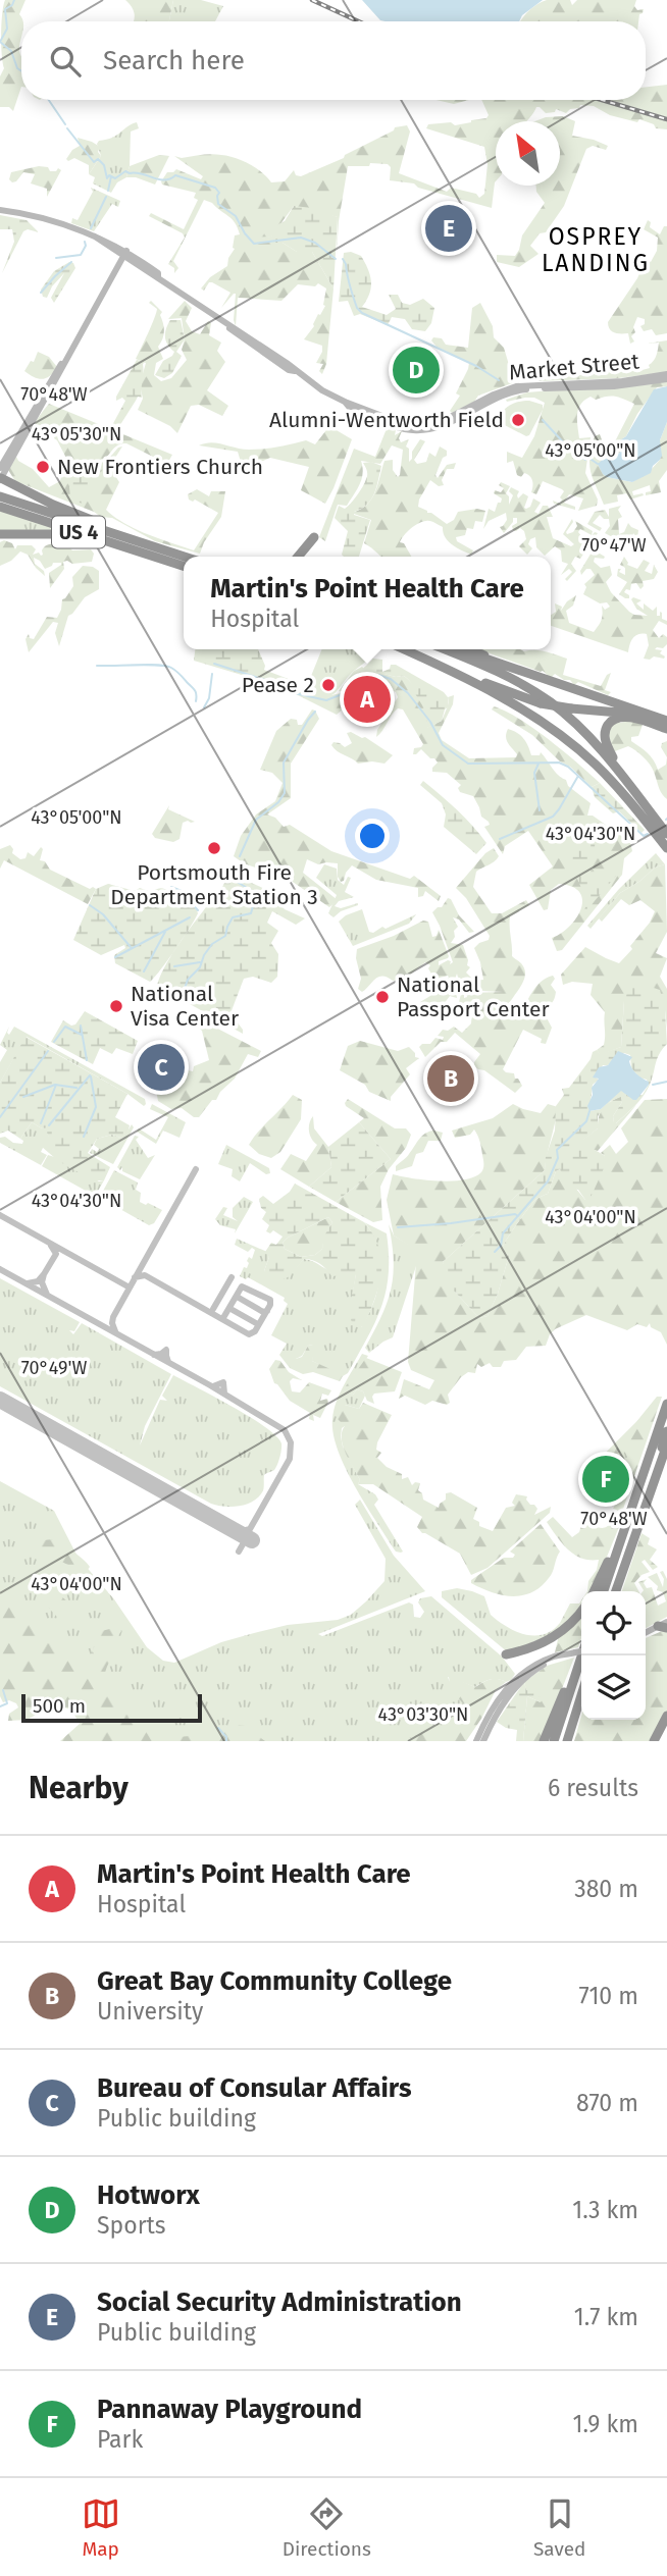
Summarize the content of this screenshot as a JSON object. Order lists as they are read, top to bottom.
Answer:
{
  "streets": {
    "highway": ["US 4"],
    "main road": ["Market Street"]
  },
  "districts": ["OSPREY LANDING"],
  "places": [
    "Alumni-Wentworth Field",
    "New Frontiers Church",
    "Pease 2",
    "Portsmouth Fire Department Station 3",
    "National Passport Center",
    "National Visa Center"
  ],
  "scale_bar": "500 m",
  "north": "top left",
  "page": {
    "search": "Search here",
    "pins": [
      "E",
      "D",
      "A",
      "C",
      "B",
      "F"
    ],
    "popup": ["Martin's Point Health Care", "Hospital"],
    "scale": "500 m",
    "heading": ["Nearby", "6 results"],
    "list": [
      {
        "mark": "A",
        "name": "Martin's Point Health Care",
        "note": "Hospital",
        "value": "380 m"
      },
      {
        "mark": "B",
        "name": "Great Bay Community College",
        "note": "University",
        "value": "710 m"
      },
      {
        "mark": "C",
        "name": "Bureau of Consular Affairs",
        "note": "Public building",
        "value": "870 m"
      },
      {
        "mark": "D",
        "name": "Hotworx",
        "note": "Sports",
        "value": "1.3 km"
      },
      {
        "mark": "E",
        "name": "Social Security Administration",
        "note": "Public building",
        "value": "1.7 km"
      },
      {
        "mark": "F",
        "name": "Pannaway Playground",
        "note": "Park",
        "value": "1.9 km"
      }
    ],
    "nav": ["Map", "Directions", "Saved"]
  },
  "coordinates": [
    "70°48'W",
    "43°05'30\"N",
    "43°05'00\"N",
    "70°47'W",
    "43°04'30\"N",
    "43°04'00\"N",
    "70°49'W",
    "43°03'30\"N"
  ]
}
